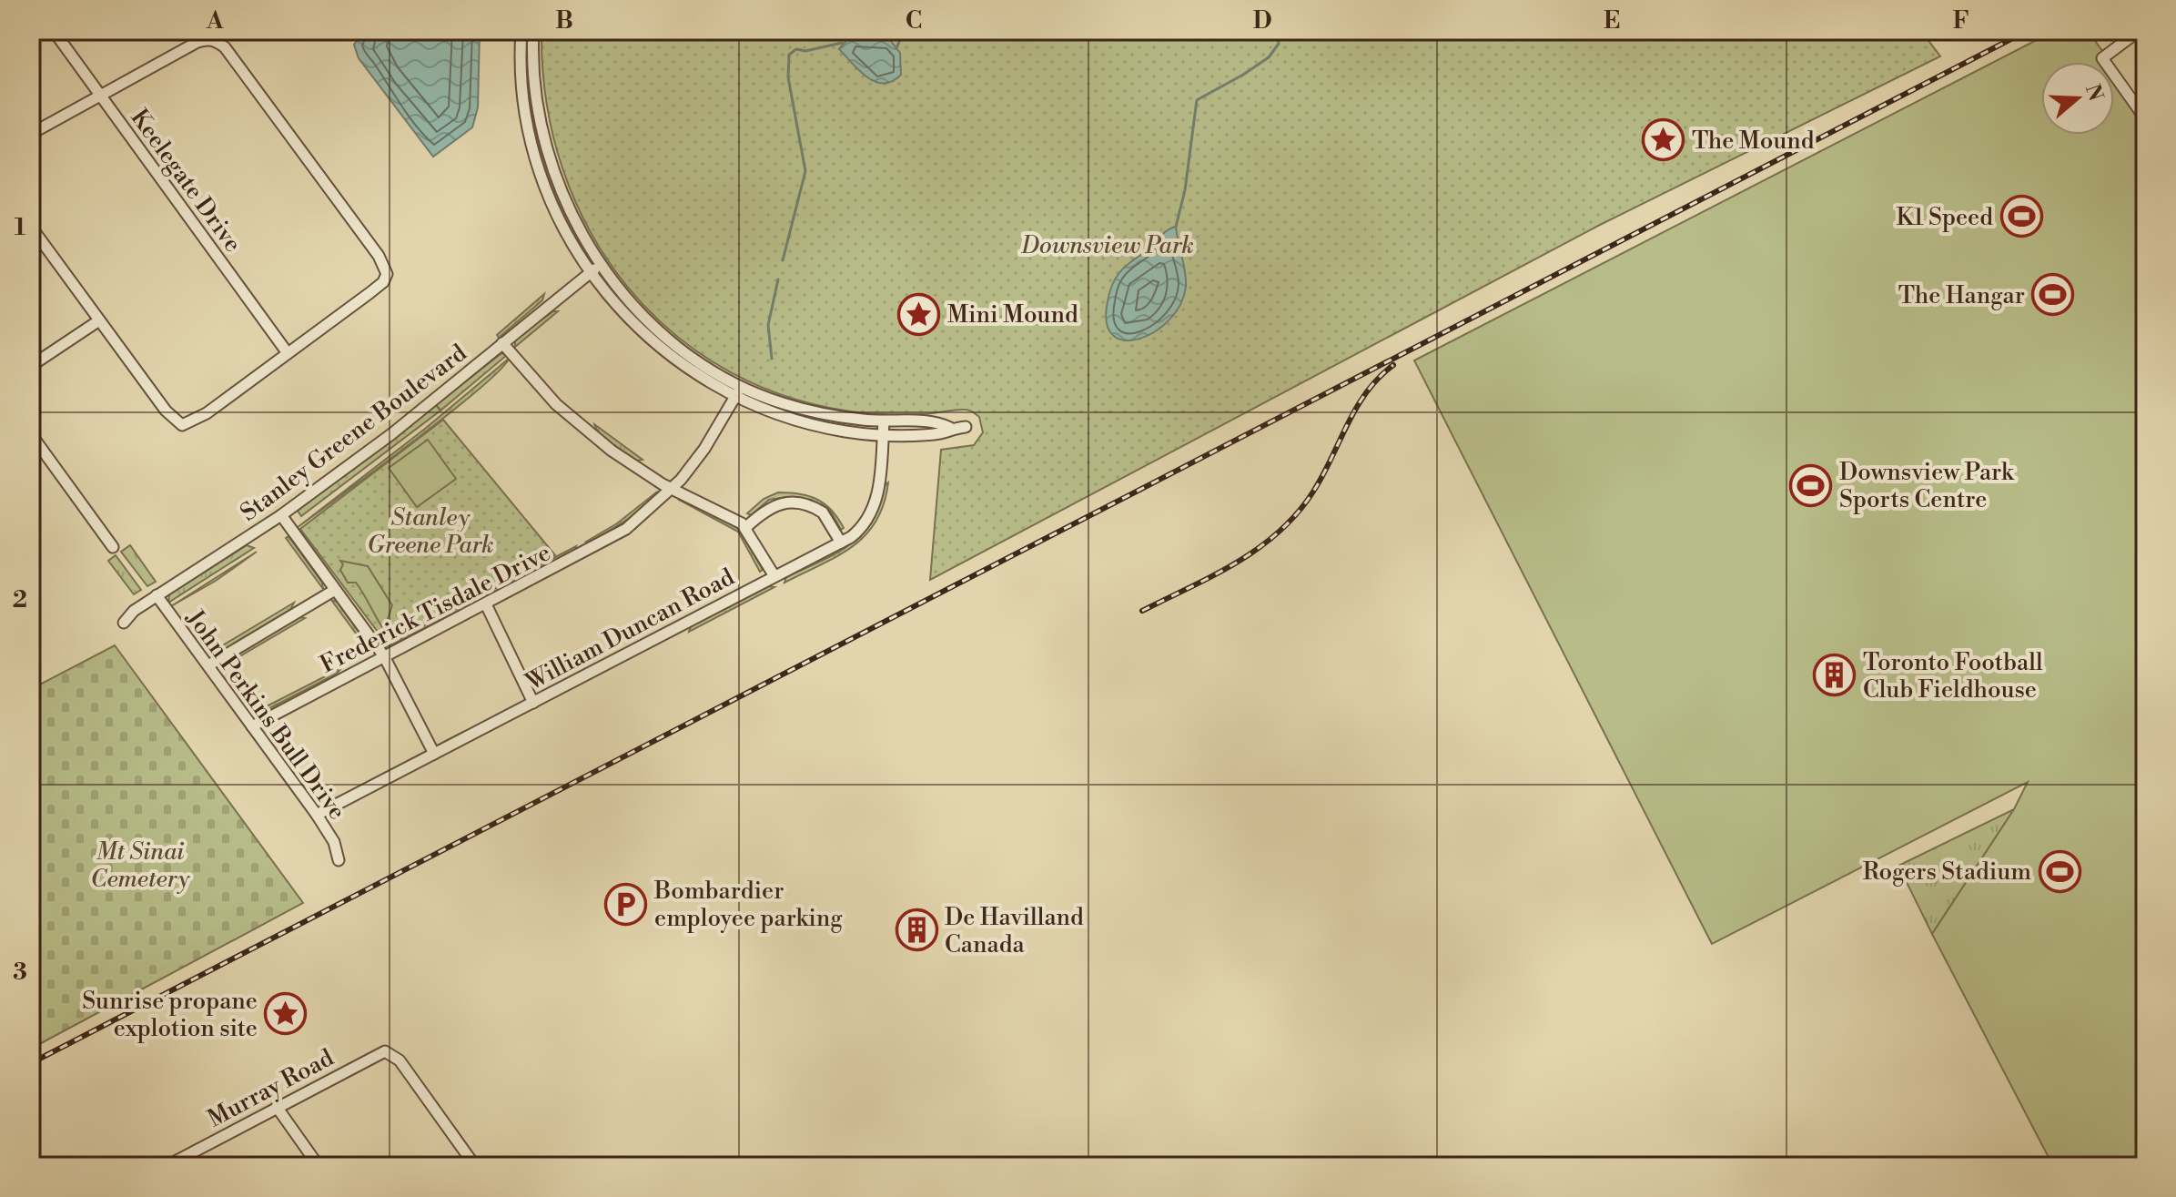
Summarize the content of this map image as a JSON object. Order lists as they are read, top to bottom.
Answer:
{
  "streets": {
    "street": [
      "Keelegate Drive",
      "Stanley Greene Boulevard",
      "Frederick Tisdale Drive",
      "William Duncan Road",
      "John Perkins Bull Drive",
      "Murray Road"
    ]
  },
  "crossings": [
    ["Stanley Greene Boulevard", "John Perkins Bull Drive"],
    ["Frederick Tisdale Drive", "John Perkins Bull Drive"],
    ["William Duncan Road", "John Perkins Bull Drive"]
  ],
  "parks": ["Downsview Park", "Stanley Greene Park", "Mt Sinai Cemetery"],
  "places": {
    "place": ["The Mound", "Mini Mound", "Sunrise propane explotion site"],
    "sports": [
      "K1 Speed",
      "The Hangar",
      "Downsview Park Sports Centre",
      "Rogers Stadium"
    ],
    "building": ["Toronto Football Club Fieldhouse", "De Havilland Canada"],
    "parking": ["Bombardier employee parking"]
  },
  "north": "right",
  "grid": {
    "columns": [
      "A",
      "B",
      "C",
      "D",
      "E",
      "F"
    ],
    "rows": ["1", "2", "3"]
  }
}
